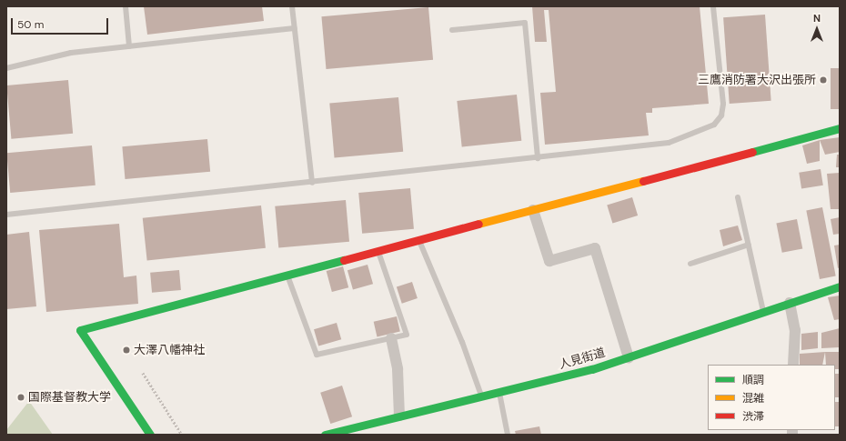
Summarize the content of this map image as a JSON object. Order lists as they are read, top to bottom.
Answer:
{
  "streets": {
    "street": ["人見街道"]
  },
  "places": ["三鷹消防署大沢出張所", "大澤八幡神社", "国際基督教大学"],
  "legend": ["順調", "混雑", "渋滞"],
  "scale_bar": "50 m",
  "north": "top"
}
